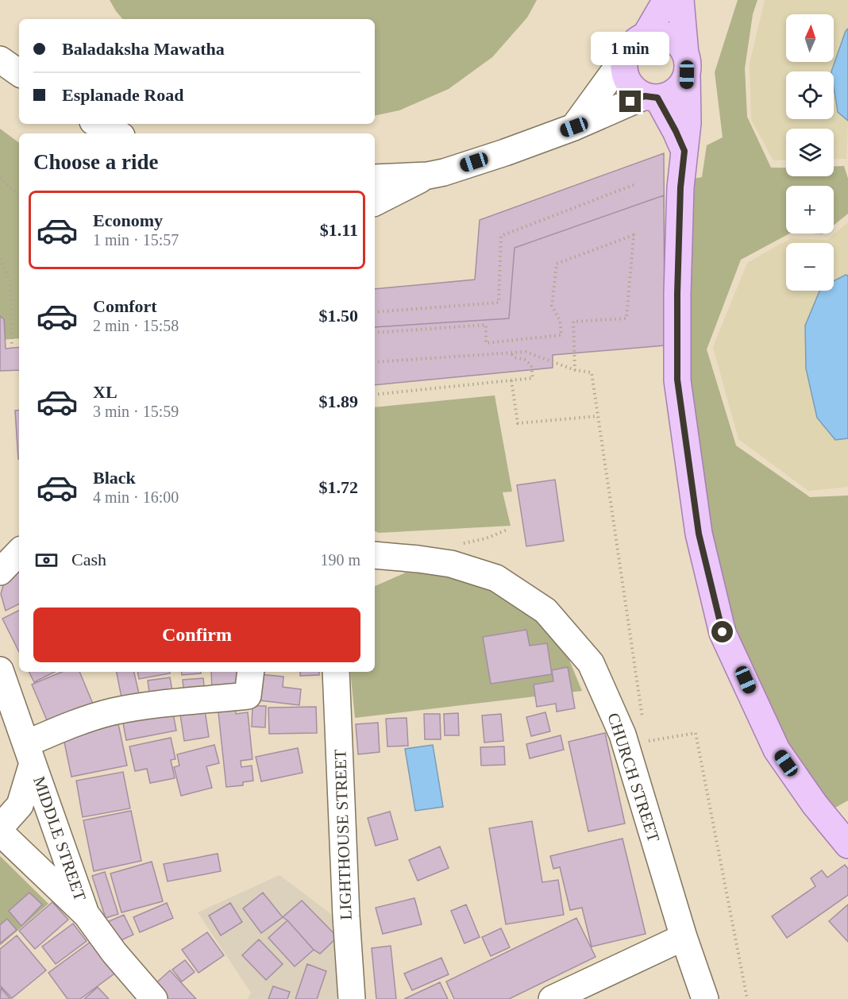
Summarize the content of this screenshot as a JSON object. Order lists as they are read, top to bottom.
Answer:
{
  "streets": {
    "street": ["CHURCH STREET", "LIGHTHOUSE STREET", "MIDDLE STREET"]
  },
  "north": "top",
  "page": {
    "map_buttons": ["+", "−"],
    "banner": ["Baladaksha Mawatha", "Esplanade Road"],
    "bubble": "1 min",
    "heading": "Choose a ride",
    "list": [
      {
        "name": "Economy",
        "note": "1 min · 15:57",
        "value": "$1.11"
      },
      {
        "name": "Comfort",
        "note": "2 min · 15:58",
        "value": "$1.50"
      },
      {
        "name": "XL",
        "note": "3 min · 15:59",
        "value": "$1.89"
      },
      {
        "name": "Black",
        "note": "4 min · 16:00",
        "value": "$1.72"
      }
    ],
    "pay": ["Cash", "190 m"],
    "buttons": "Confirm"
  }
}
